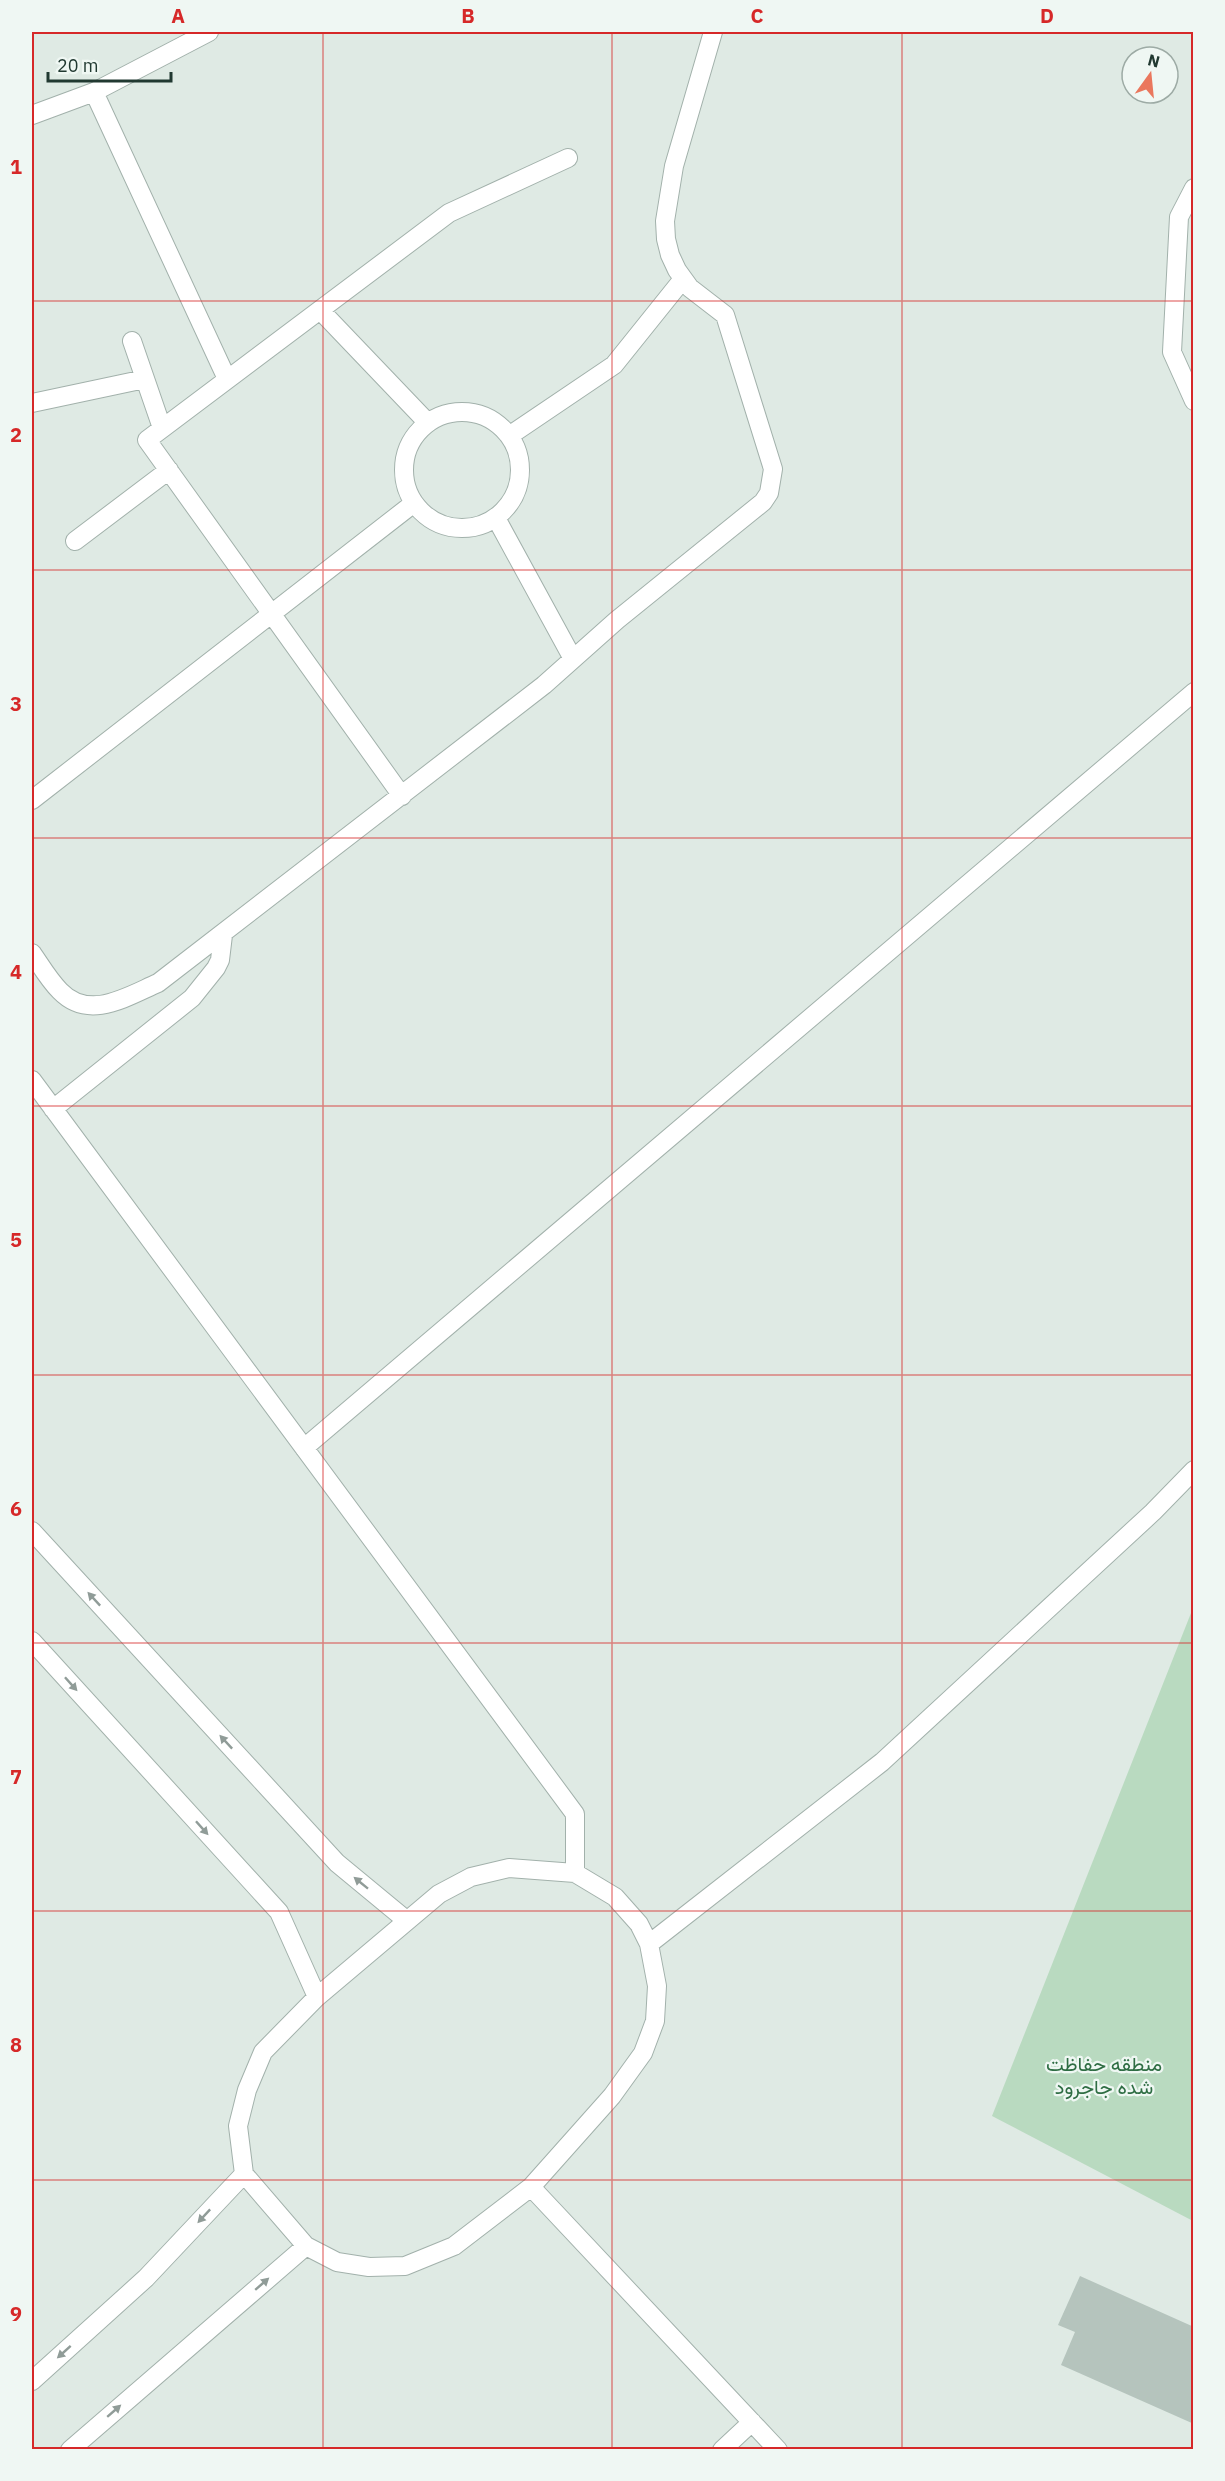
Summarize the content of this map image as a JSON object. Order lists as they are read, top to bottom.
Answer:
{
  "parks": ["منطقه حفاظت شده جاجرود"],
  "scale_bar": "20 m",
  "north": "top",
  "grid": {
    "columns": [
      "A",
      "B",
      "C",
      "D"
    ],
    "rows": [
      "1",
      "2",
      "3",
      "4",
      "5",
      "6",
      "7",
      "8",
      "9"
    ]
  }
}
